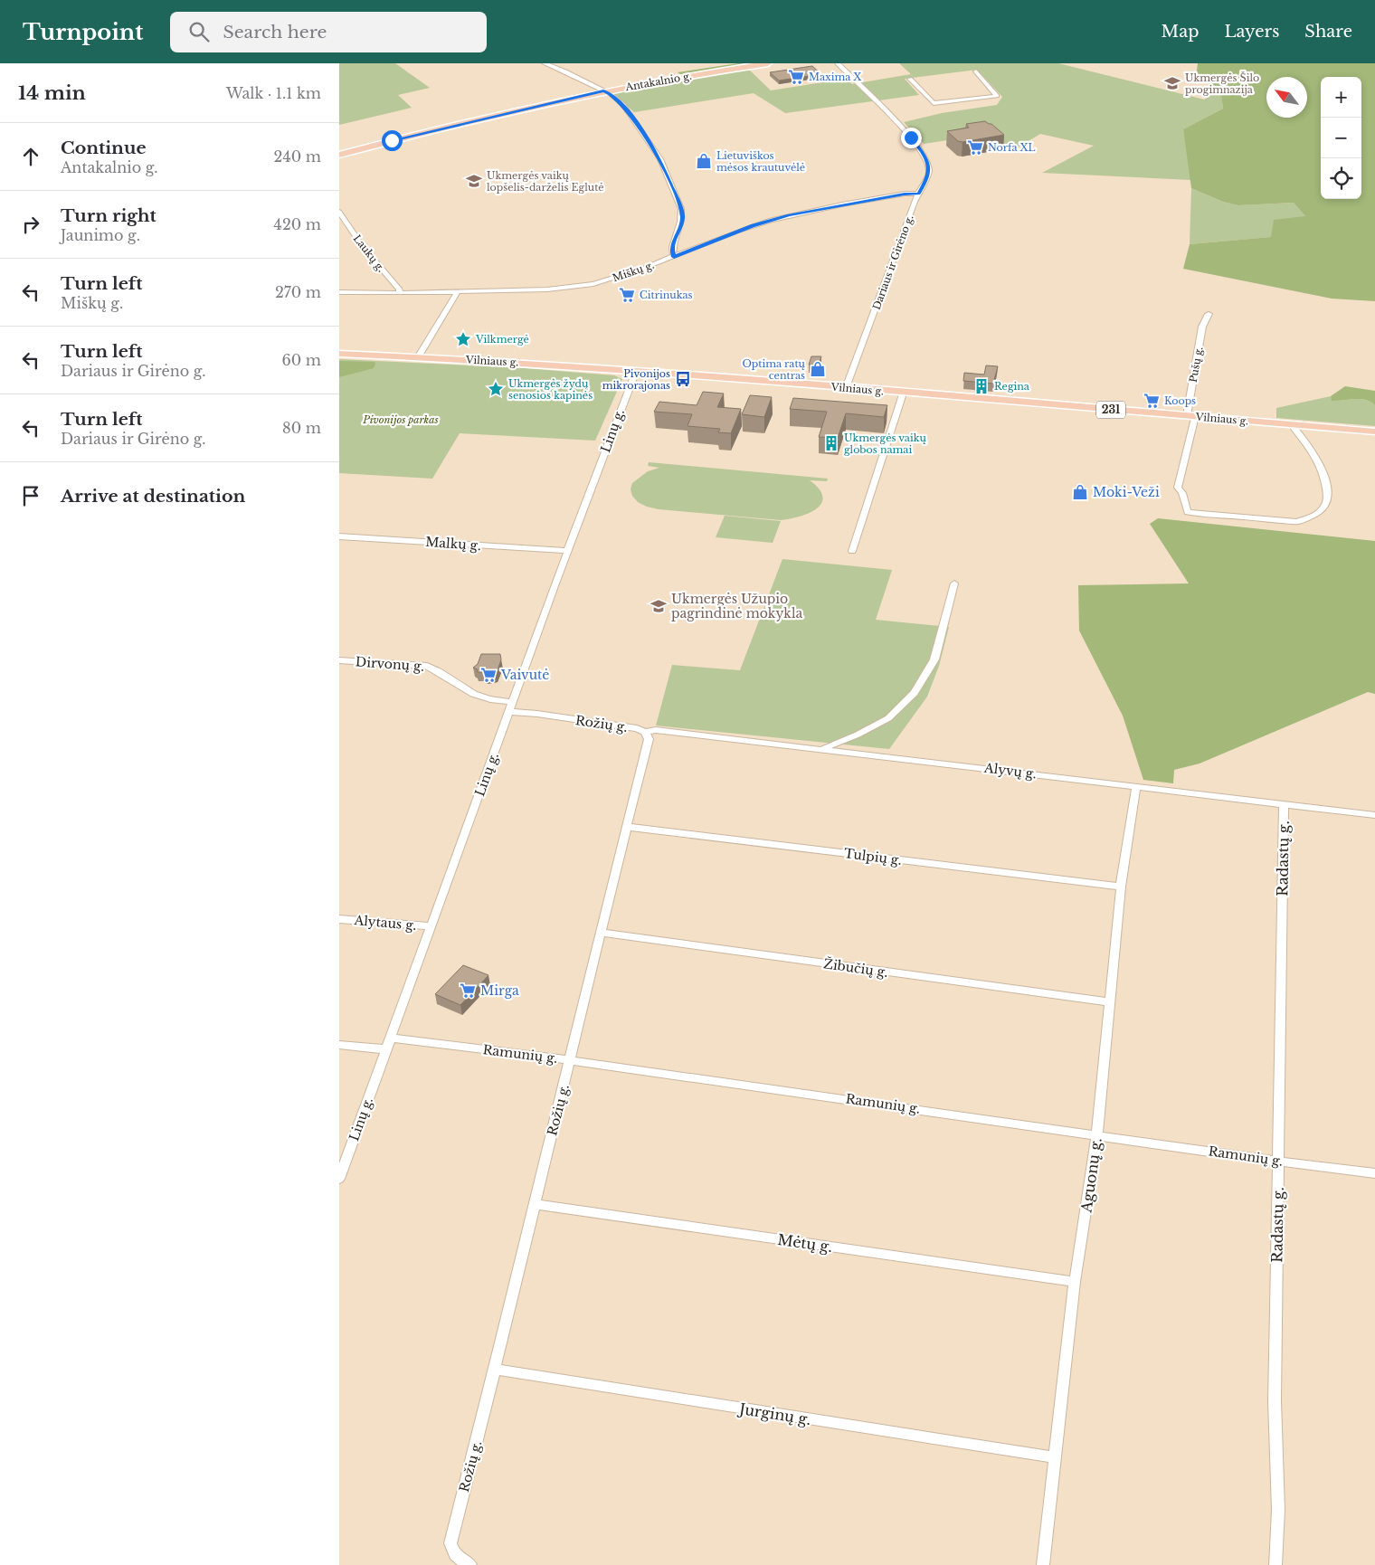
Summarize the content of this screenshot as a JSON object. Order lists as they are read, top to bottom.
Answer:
{
  "streets": {
    "main road": ["Antakalnio g.", "Vilniaus g.", "231"],
    "street": [
      "Laukų g.",
      "Dariaus ir Girėno g.",
      "Miškų g.",
      "Pušų g.",
      "Linų g.",
      "Malkų g.",
      "Dirvonų g.",
      "Rožių g.",
      "Alyvų g.",
      "Tulpių g.",
      "Radastų g.",
      "Alytaus g.",
      "Žibučių g.",
      "Ramunių g.",
      "Aguonų g.",
      "Mėtų g.",
      "Jurginų g."
    ]
  },
  "crossings": [
    ["Laukų g.", "Miškų g."],
    ["Dariaus ir Girėno g.", "Miškų g."],
    ["Dariaus ir Girėno g.", "Vilniaus g."],
    ["Vilniaus g.", "Pušų g."],
    ["Vilniaus g.", "Linų g."],
    ["Linų g.", "Malkų g."],
    ["Linų g.", "Dirvonų g."],
    ["Linų g.", "Rožių g."],
    ["Linų g.", "Alytaus g."],
    ["Linų g.", "Ramunių g."],
    ["Dirvonų g.", "Rožių g."],
    ["Rožių g.", "Alyvų g."],
    ["Rožių g.", "Tulpių g."],
    ["Rožių g.", "Žibučių g."],
    ["Rožių g.", "Ramunių g."],
    ["Rožių g.", "Mėtų g."],
    ["Rožių g.", "Jurginų g."],
    ["Alyvų g.", "Radastų g."],
    ["Alyvų g.", "Aguonų g."],
    ["Tulpių g.", "Aguonų g."],
    ["Radastų g.", "Ramunių g."],
    ["Žibučių g.", "Aguonų g."],
    ["Ramunių g.", "Aguonų g."],
    ["Aguonų g.", "Mėtų g."],
    ["Aguonų g.", "Jurginų g."]
  ],
  "parks": ["Pivonijos parkas"],
  "places": {
    "supermarket": [
      "Maxima X",
      "Norfa XL",
      "Citrinukas",
      "Koops",
      "Vaivutė",
      "Mirga"
    ],
    "school or university": ["Ukmergės Šilo progimnazija", "Ukmergės vaikų lopšelis-darželis Eglutė", "Ukmergės Užupio pagrindinė mokykla"],
    "shop": ["Lietuviškos mėsos krautuvėlė", "Optima ratų centras", "Moki-Veži"],
    "place": ["Vilkmergė", "Ukmergės žydų senosios kapinės"],
    "bus stop": ["Pivonijos mikrorajonas"],
    "building": ["Regina", "Ukmergės vaikų globos namai"]
  },
  "north": "top left",
  "page": {
    "header": "Turnpoint",
    "search": "Search here",
    "nav": ["Map", "Layers", "Share"],
    "heading": ["14 min", "Walk · 1.1 km"],
    "map_buttons": ["+", "−"],
    "list": [
      ["Continue", "Antakalnio g.", "240 m"],
      ["Turn right", "Jaunimo g.", "420 m"],
      ["Turn left", "Miškų g.", "270 m"],
      ["Turn left", "Dariaus ir Girėno g.", "60 m"],
      ["Turn left", "Dariaus ir Girėno g.", "80 m"],
      "Arrive at destination"
    ]
  }
}
